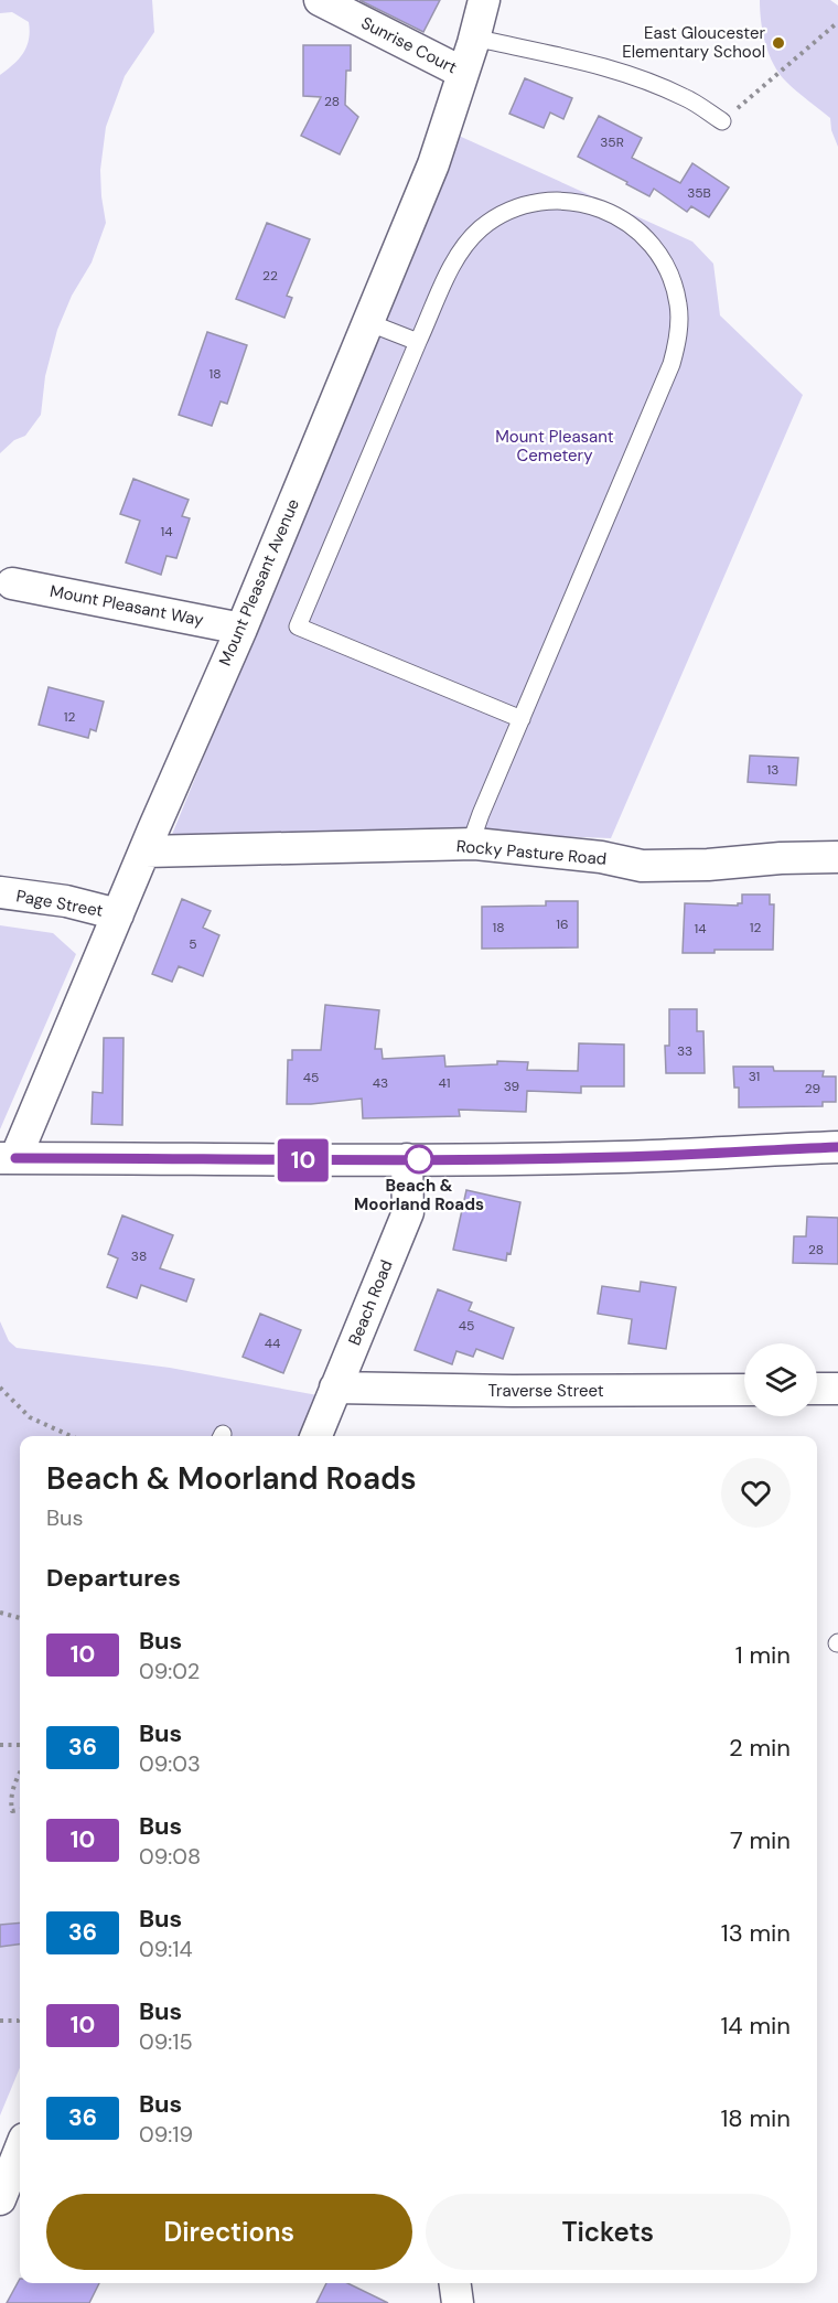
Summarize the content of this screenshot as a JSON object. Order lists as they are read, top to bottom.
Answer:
{
  "streets": {
    "street": [
      "Sunrise Court",
      "Mount Pleasant Avenue",
      "Mount Pleasant Way",
      "Rocky Pasture Road",
      "Page Street",
      "Beach Road",
      "Traverse Street"
    ]
  },
  "crossings": [
    ["Sunrise Court", "Mount Pleasant Avenue"],
    ["Mount Pleasant Avenue", "Mount Pleasant Way"],
    ["Mount Pleasant Avenue", "Rocky Pasture Road"],
    ["Mount Pleasant Avenue", "Page Street"],
    ["Beach Road", "Traverse Street"]
  ],
  "parks": ["Mount Pleasant Cemetery"],
  "places": ["East Gloucester Elementary School", "Beach & Moorland Roads"],
  "lines": ["bus line 10"],
  "house_numbers": [
    "28",
    "35R",
    "35B",
    "22",
    "18",
    "14",
    "12",
    "13",
    "16",
    "18",
    "12",
    "14",
    "5",
    "33",
    "31",
    "45",
    "43",
    "41",
    "39",
    "29",
    "28",
    "38",
    "45",
    "44"
  ],
  "page": {
    "on_map": "10",
    "heading": [
      ["Beach & Moorland Roads", "Bus"],
      "Departures"
    ],
    "list": [
      {
        "mark": "10",
        "name": "Bus",
        "note": "09:02",
        "value": "1 min"
      },
      {
        "mark": "36",
        "name": "Bus",
        "note": "09:03",
        "value": "2 min"
      },
      {
        "mark": "10",
        "name": "Bus",
        "note": "09:08",
        "value": "7 min"
      },
      {
        "mark": "36",
        "name": "Bus",
        "note": "09:14",
        "value": "13 min"
      },
      {
        "mark": "10",
        "name": "Bus",
        "note": "09:15",
        "value": "14 min"
      },
      {
        "mark": "36",
        "name": "Bus",
        "note": "09:19",
        "value": "18 min"
      }
    ],
    "buttons": ["Directions", "Tickets"]
  }
}
